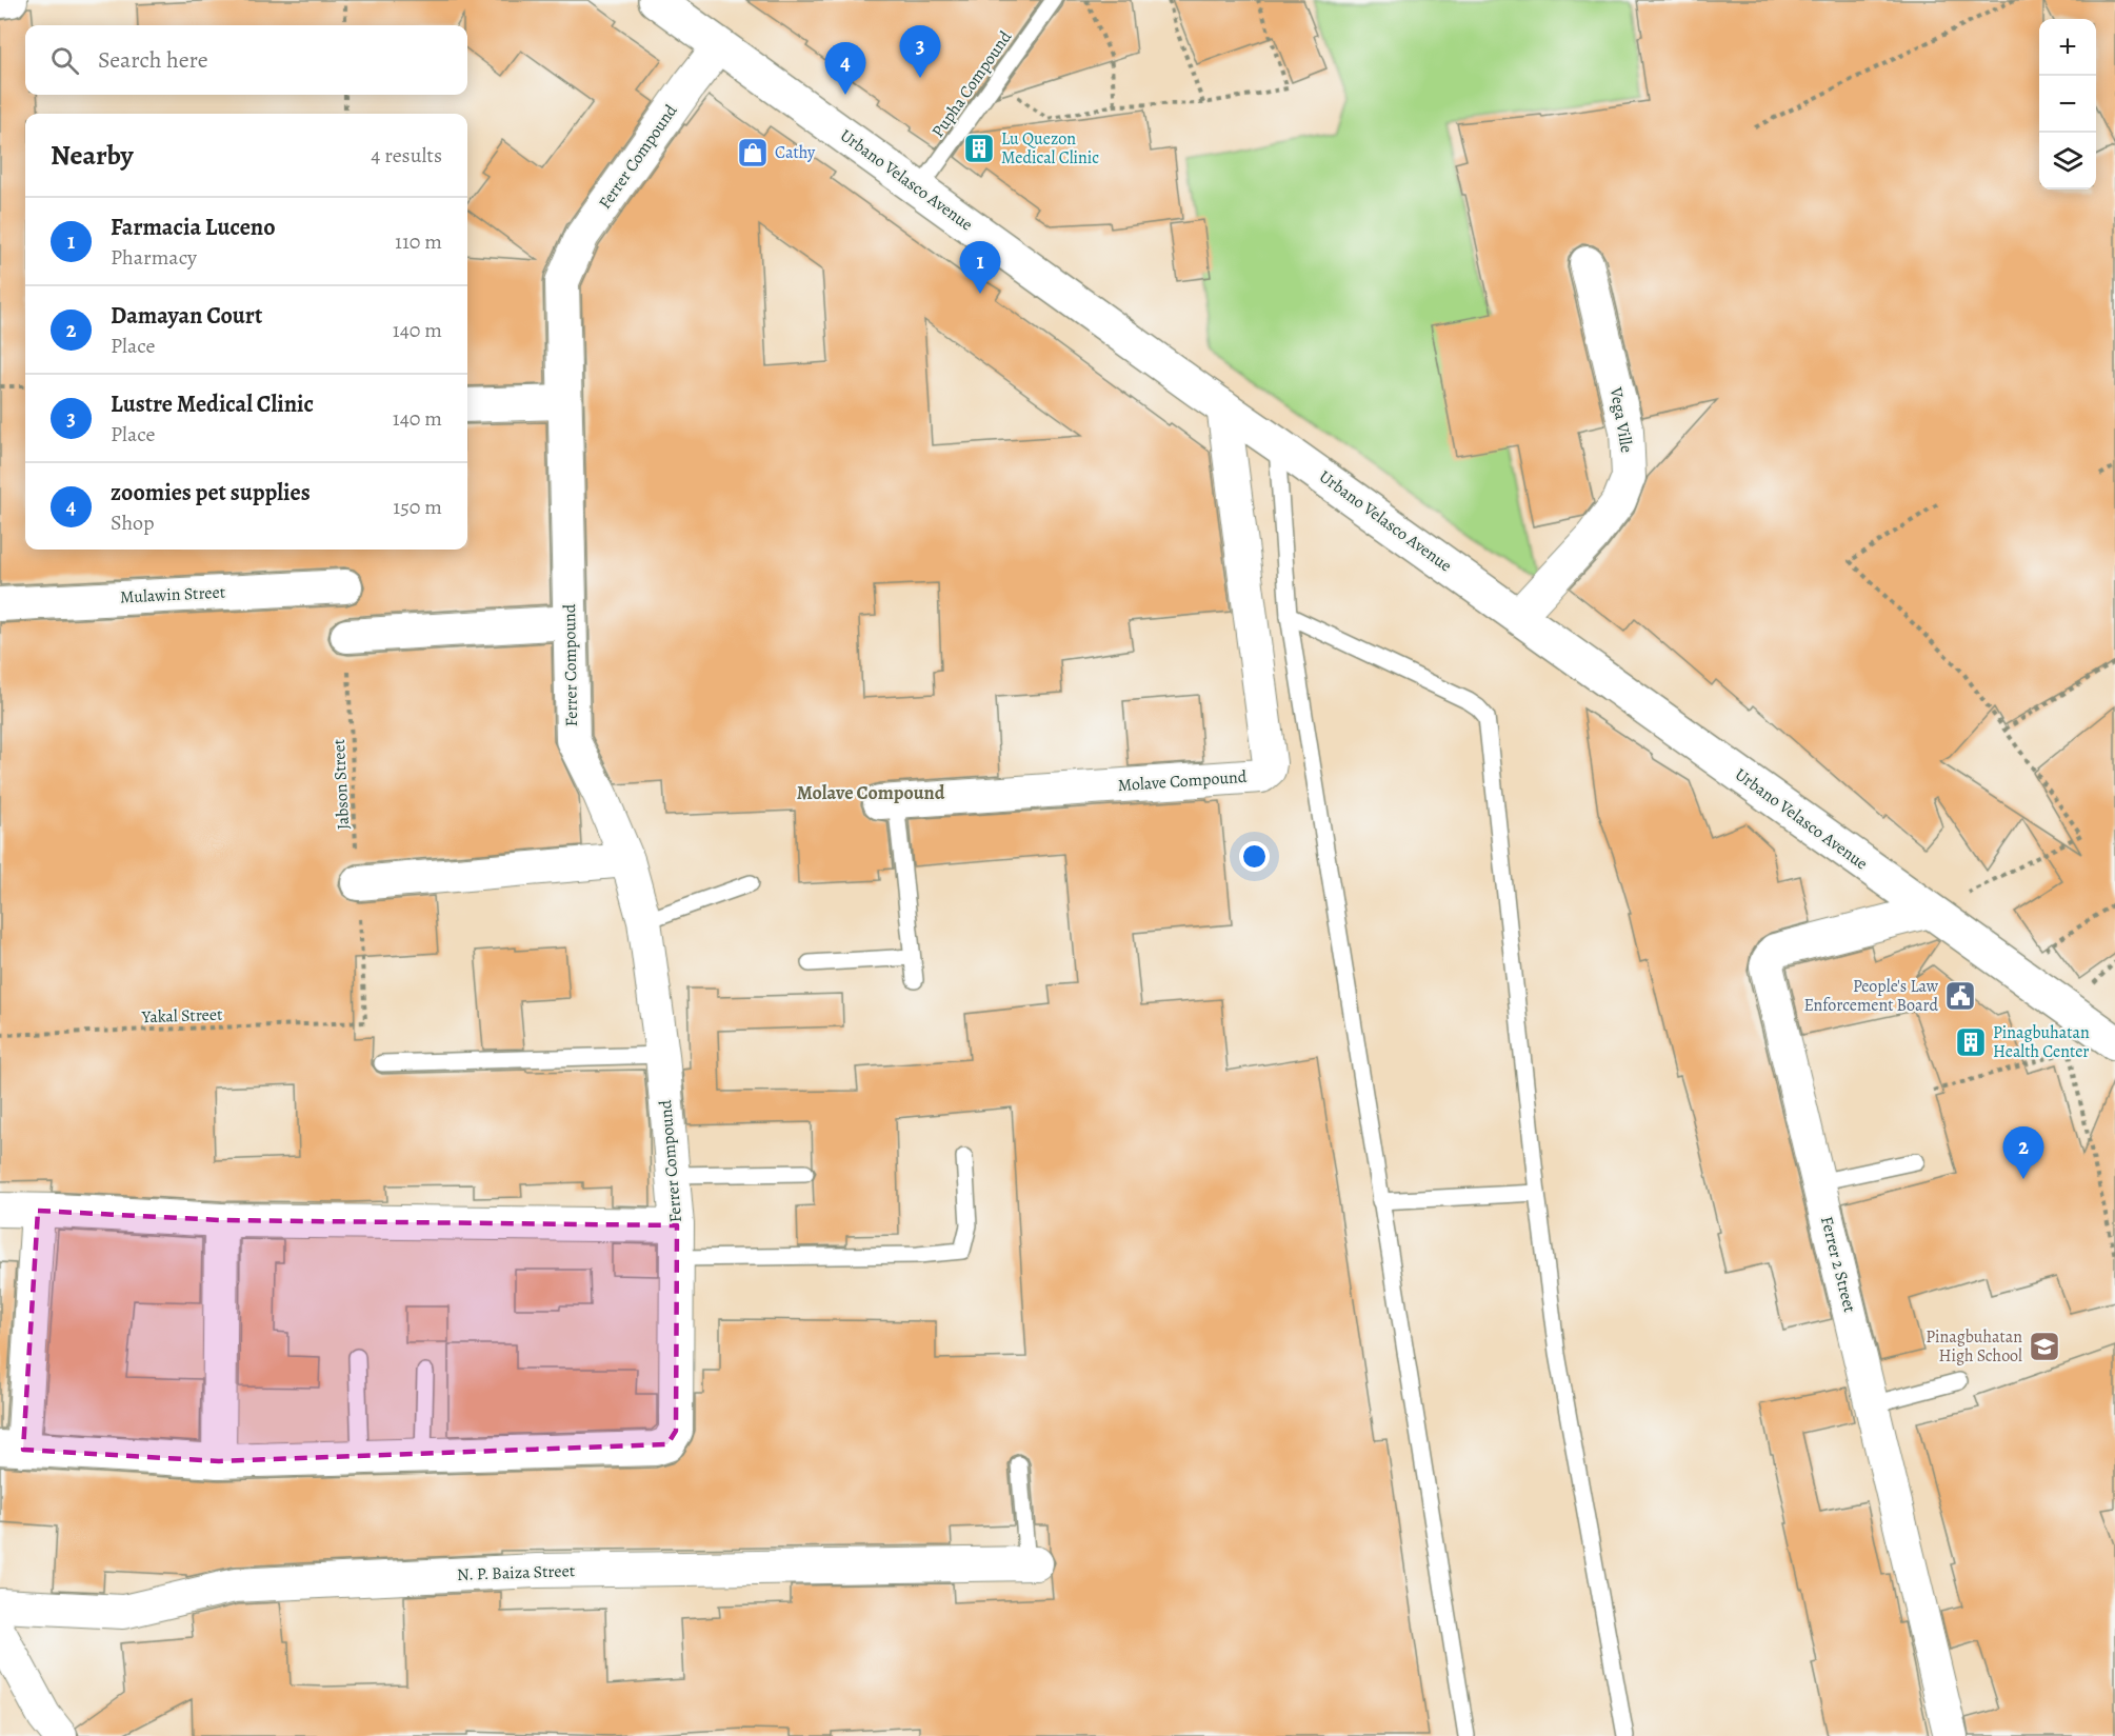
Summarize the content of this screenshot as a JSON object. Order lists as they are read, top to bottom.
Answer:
{
  "streets": {
    "main road": ["Urbano Velasco Avenue"],
    "street": [
      "Ferrer Compound",
      "Vega Ville",
      "Mulawin Street",
      "Molave Compound",
      "Ferrer 2 Street",
      "N. P. Baiza Street"
    ],
    "lane": ["Pupha Compound"],
    "path": ["Jabson Street", "Yakal Street"]
  },
  "crossings": [
    ["Pupha Compound", "Urbano Velasco Avenue"],
    ["Ferrer Compound", "Urbano Velasco Avenue"],
    ["Urbano Velasco Avenue", "Vega Ville"],
    ["Urbano Velasco Avenue", "Molave Compound"],
    ["Urbano Velasco Avenue", "Ferrer 2 Street"],
    ["Jabson Street", "Yakal Street"]
  ],
  "districts": ["Molave Compound"],
  "places": {
    "building": ["Lu Quezon Medical Clinic", "Pinagbuhatan Health Center"],
    "shop": ["Cathy"],
    "public building": ["People's Law Enforcement Board"],
    "school or university": ["Pinagbuhatan High School"]
  },
  "page": {
    "map_buttons": ["+", "−"],
    "pins": [
      "3",
      "4",
      "1",
      "2"
    ],
    "search": "Search here",
    "heading": ["Nearby", "4 results"],
    "list": [
      {
        "mark": "1",
        "name": "Farmacia Luceno",
        "note": "Pharmacy",
        "value": "110 m"
      },
      {
        "mark": "2",
        "name": "Damayan Court",
        "note": "Place",
        "value": "140 m"
      },
      {
        "mark": "3",
        "name": "Lustre Medical Clinic",
        "note": "Place",
        "value": "140 m"
      },
      {
        "mark": "4",
        "name": "zoomies pet supplies",
        "note": "Shop",
        "value": "150 m"
      }
    ]
  }
}
